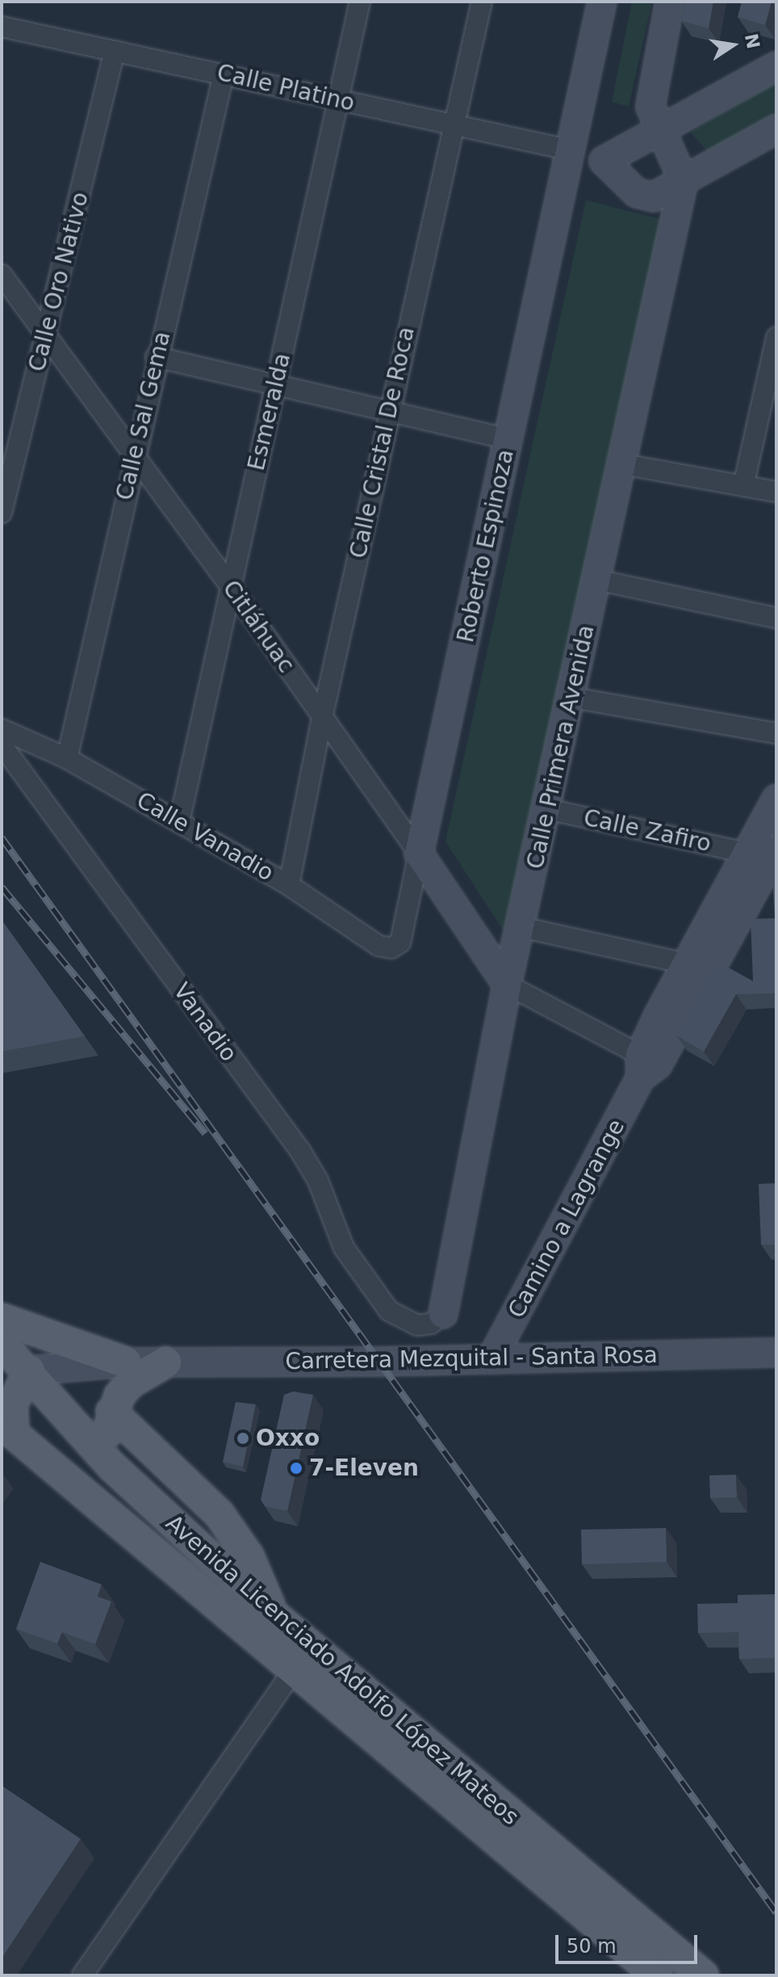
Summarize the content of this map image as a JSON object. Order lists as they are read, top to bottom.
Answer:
{
  "streets": {
    "main road": ["Avenida Licenciado Adolfo López Mateos"],
    "street": [
      "Calle Platino",
      "Calle Oro Nativo",
      "Esmeralda",
      "Calle Sal Gema",
      "Calle Cristal De Roca",
      "Roberto Espinoza",
      "Citláhuac",
      "Calle Primera Avenida",
      "Calle Zafiro",
      "Calle Vanadio",
      "Vanadio",
      "Camino a Lagrange",
      "Carretera Mezquital - Santa Rosa"
    ]
  },
  "crossings": [
    ["Calle Platino", "Calle Oro Nativo"],
    ["Calle Platino", "Esmeralda"],
    ["Calle Platino", "Calle Sal Gema"],
    ["Calle Platino", "Calle Cristal De Roca"],
    ["Calle Platino", "Roberto Espinoza"],
    ["Calle Oro Nativo", "Citláhuac"],
    ["Esmeralda", "Citláhuac"],
    ["Esmeralda", "Calle Vanadio"],
    ["Calle Sal Gema", "Citláhuac"],
    ["Calle Sal Gema", "Calle Vanadio"],
    ["Calle Cristal De Roca", "Citláhuac"],
    ["Calle Cristal De Roca", "Calle Vanadio"],
    ["Roberto Espinoza", "Citláhuac"],
    ["Roberto Espinoza", "Calle Vanadio"],
    ["Citláhuac", "Calle Primera Avenida"],
    ["Calle Primera Avenida", "Calle Zafiro"],
    ["Calle Primera Avenida", "Vanadio"],
    ["Calle Zafiro", "Camino a Lagrange"],
    ["Camino a Lagrange", "Carretera Mezquital - Santa Rosa"],
    ["Carretera Mezquital - Santa Rosa", "Avenida Licenciado Adolfo López Mateos"]
  ],
  "places": ["Oxxo", "7-Eleven"],
  "scale_bar": "50 m",
  "north": "right"
}
